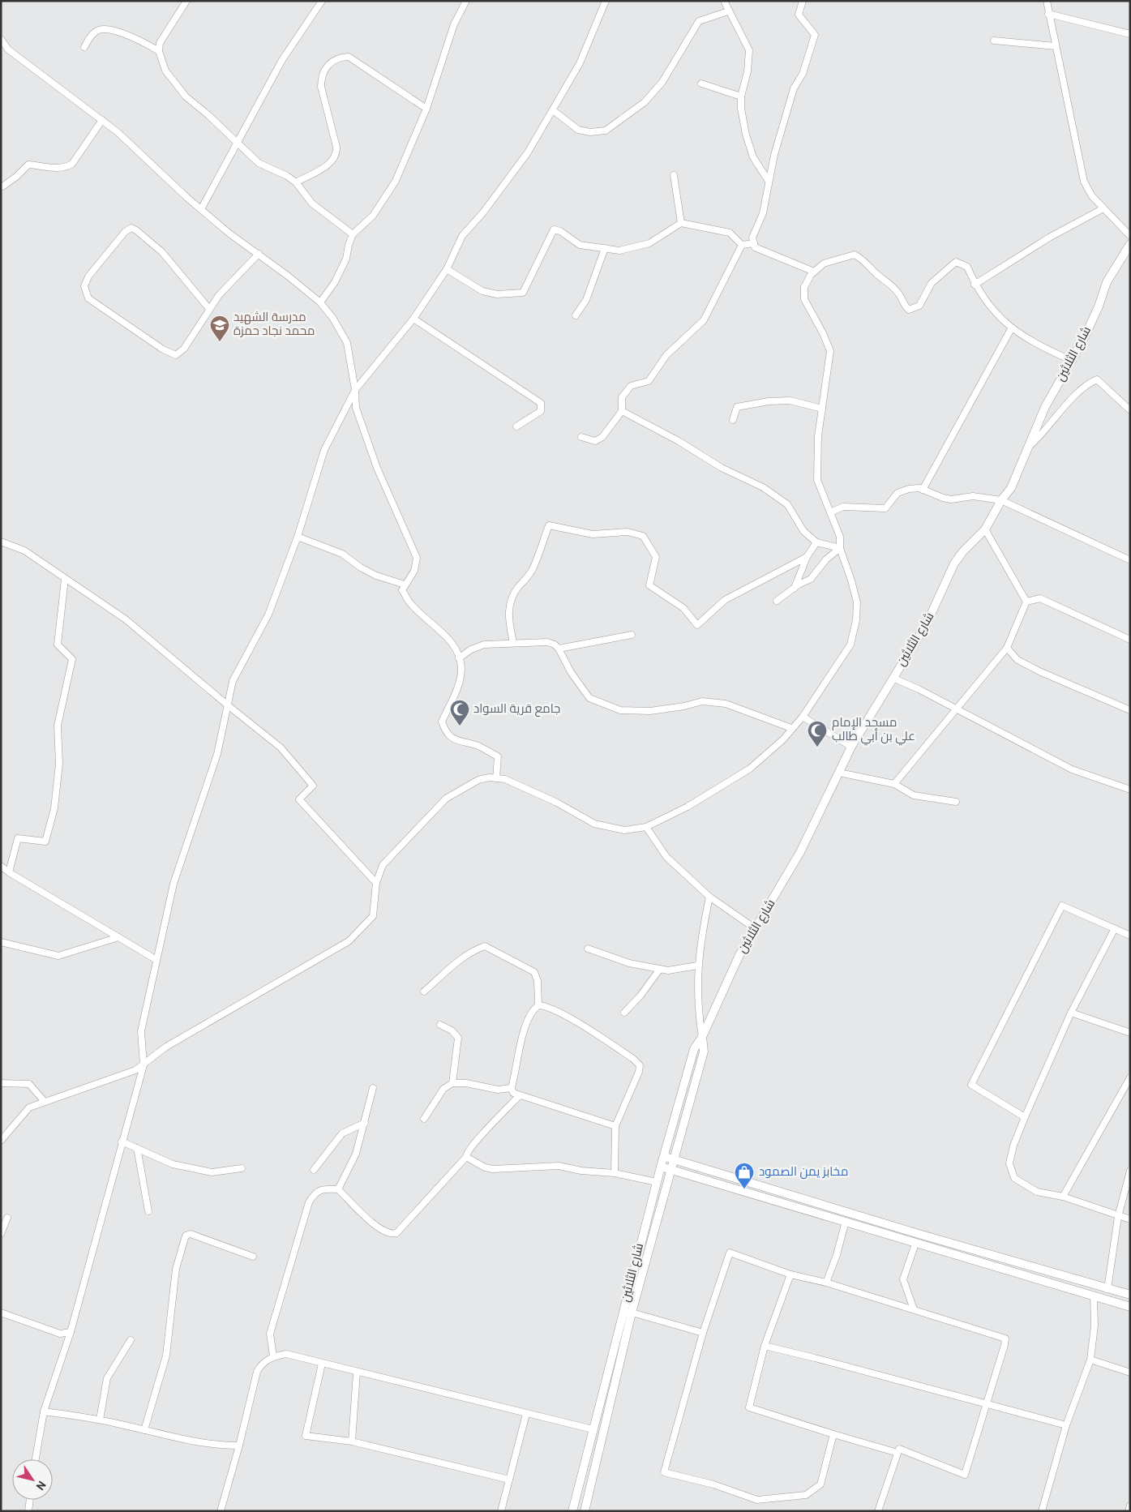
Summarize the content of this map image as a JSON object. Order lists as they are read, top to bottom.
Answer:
{
  "streets": {
    "street": ["شارع الثلاثين"]
  },
  "places": {
    "school or university": ["مدرسة الشهيد محمد نجاد حمزة"],
    "mosque": ["جامع قرية السواد", "مسجد الإمام علي بن أبي طالب"],
    "shop": ["مخابز يمن الصمود"]
  },
  "north": "bottom right"
}
